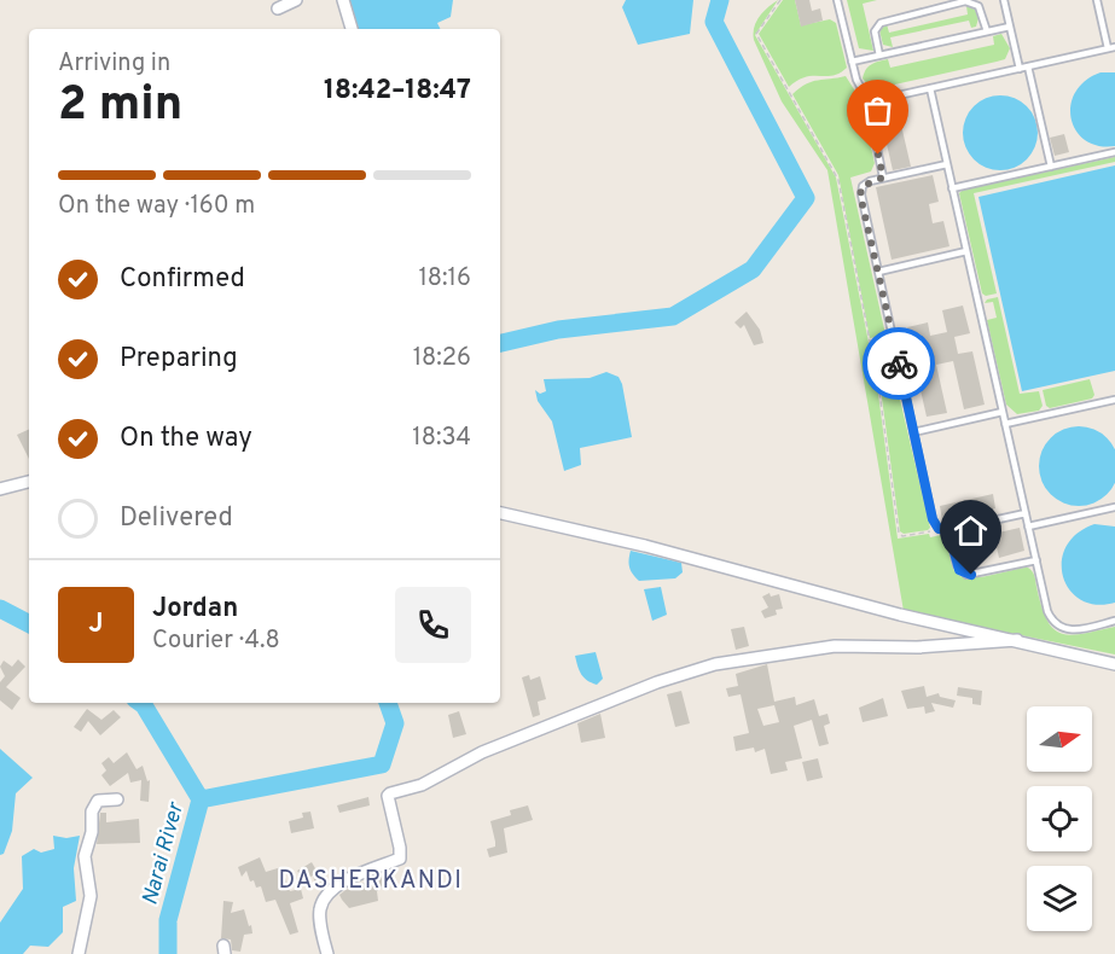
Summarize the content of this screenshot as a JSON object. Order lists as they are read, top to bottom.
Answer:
{
  "districts": ["DASHERKANDI"],
  "water": ["Narai River"],
  "north": "right",
  "page": {
    "heading": ["2 min", "Arriving in", "18:42–18:47"],
    "panel": ["Jordan", "Courier · 4.8"],
    "bar": "On the way · 160 m",
    "list": [
      ["Confirmed", "18:16"],
      ["Preparing", "18:26"],
      ["On the way", "18:34"],
      "Delivered"
    ],
    "round": "J"
  }
}
